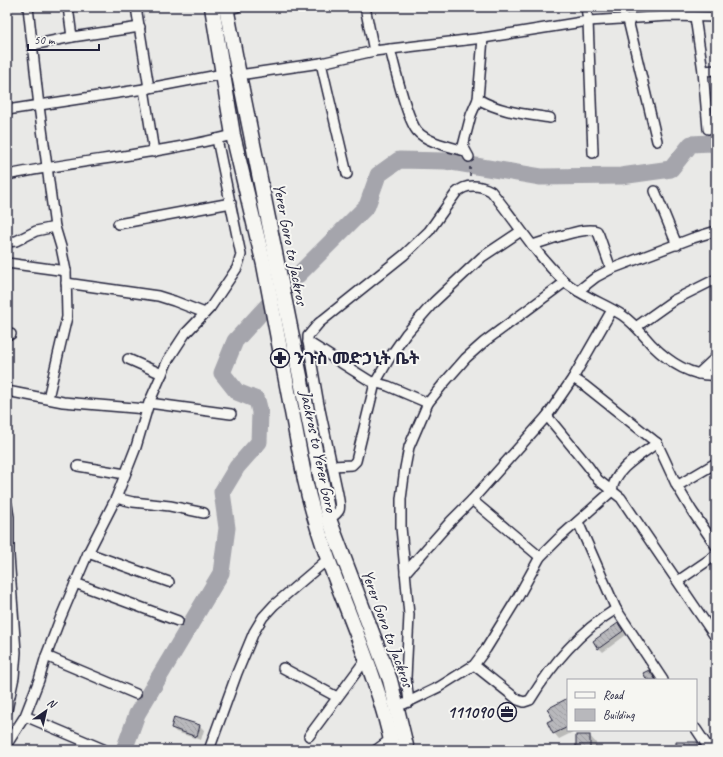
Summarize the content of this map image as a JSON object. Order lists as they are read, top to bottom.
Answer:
{
  "streets": {
    "main road": ["Yerer Goro to Jackros", "Jackros to Yerer Goro"]
  },
  "places": {
    "pharmacy": ["ንጉስ መድኃኒት ቤት"],
    "office": ["111090"]
  },
  "legend": ["Road", "Building"],
  "scale_bar": "50 m",
  "north": "top right"
}
